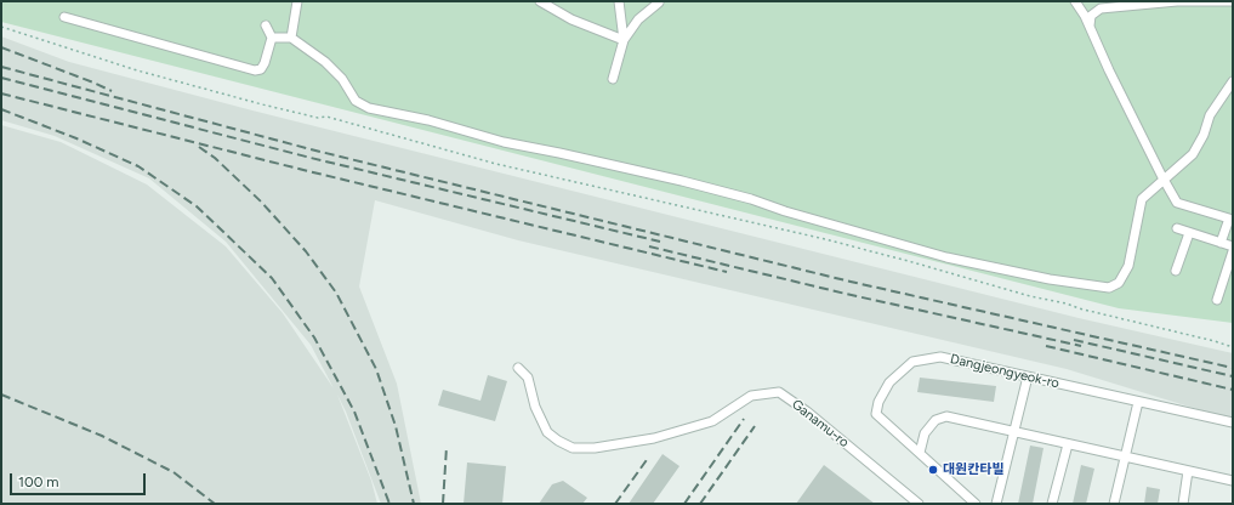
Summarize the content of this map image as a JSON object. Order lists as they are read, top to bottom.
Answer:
{
  "streets": {
    "street": ["Dangjeongyeok-ro", "Ganamu-ro"]
  },
  "places": ["대원칸타빌"],
  "scale_bar": "100 m"
}
